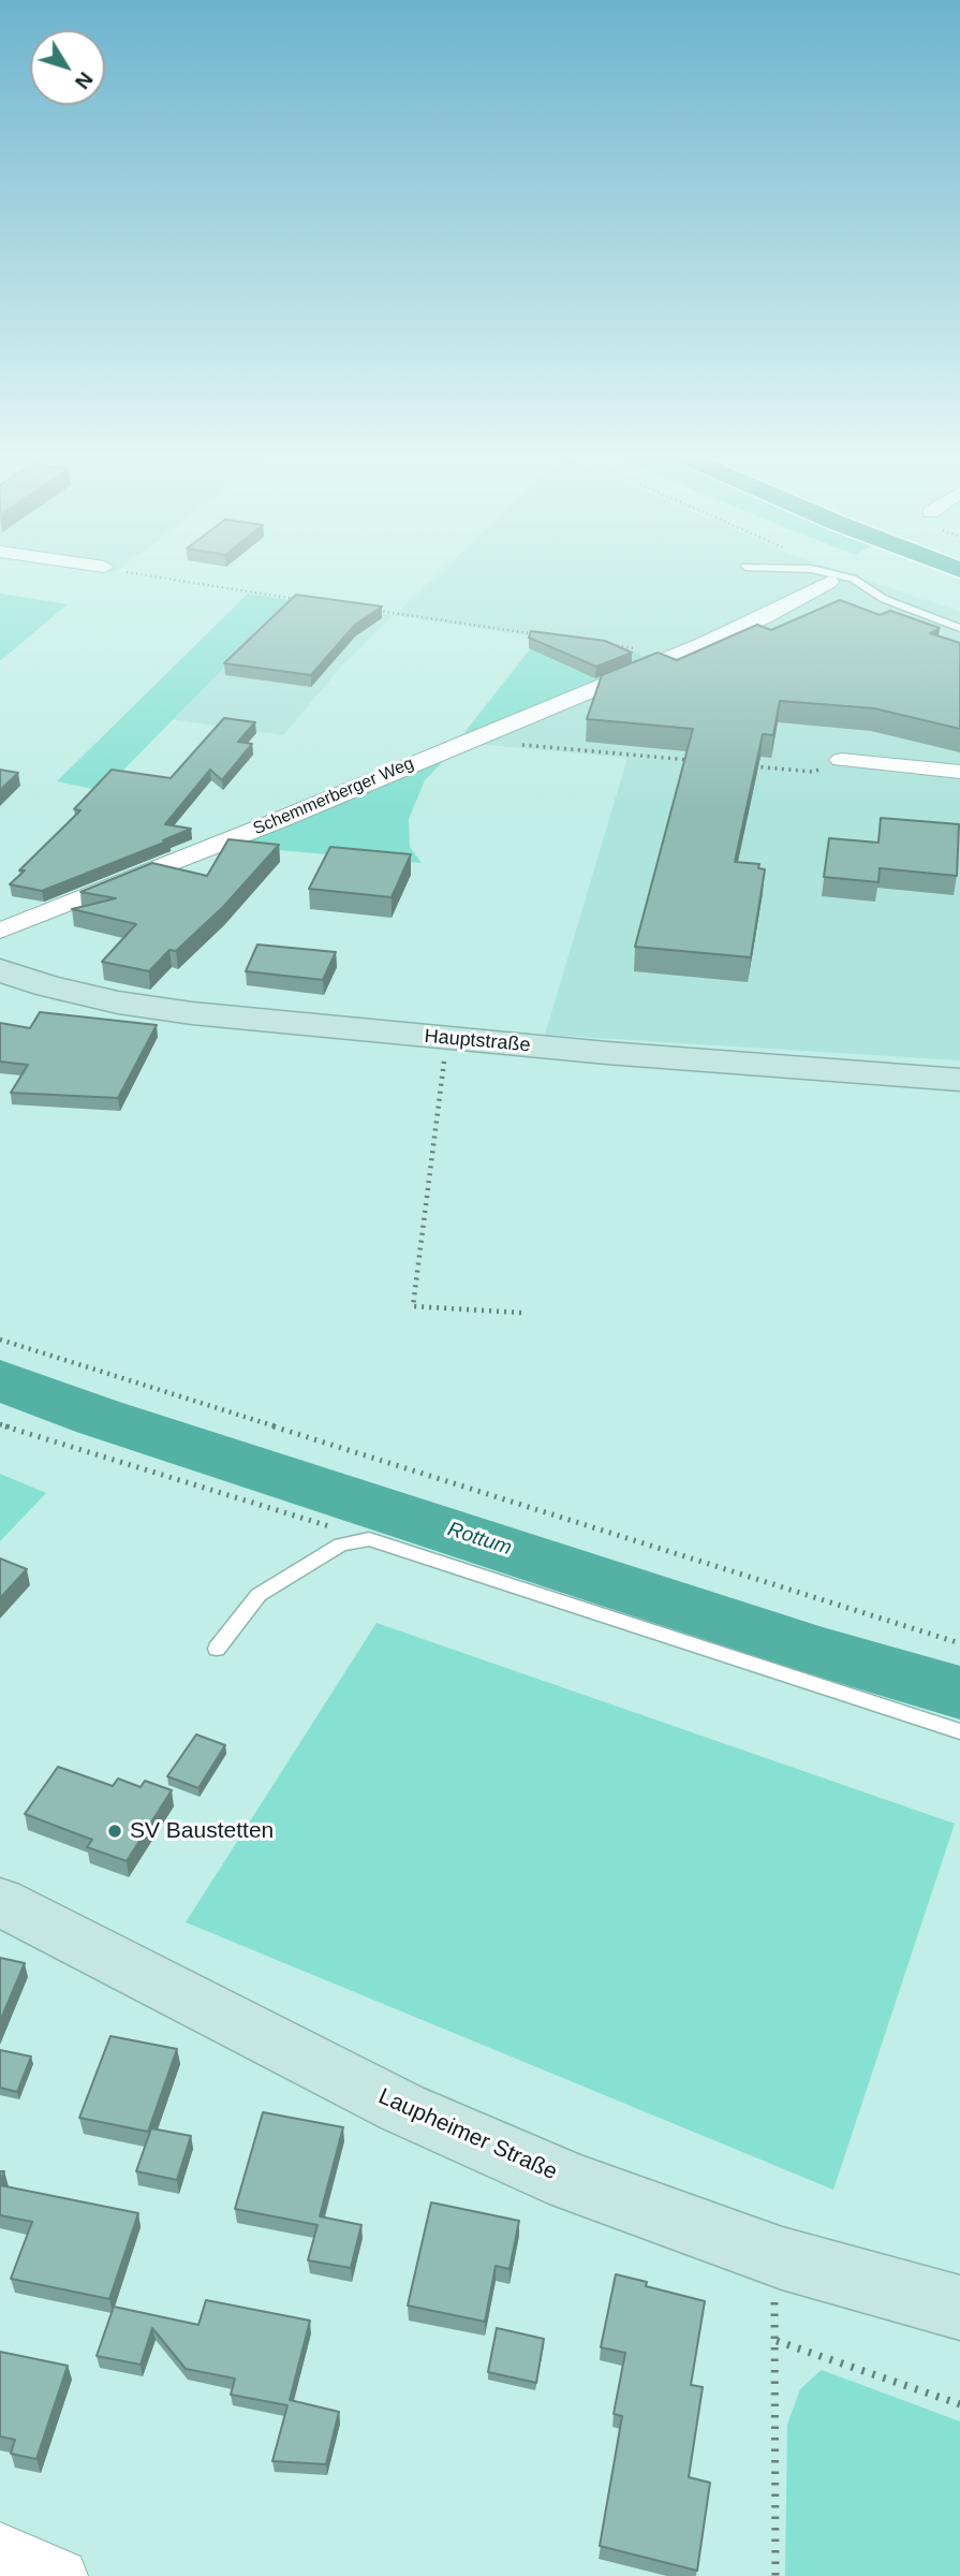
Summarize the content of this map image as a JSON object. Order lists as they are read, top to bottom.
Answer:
{
  "streets": {
    "main road": ["Hauptstraße", "Laupheimer Straße"],
    "street": ["Schemmerberger Weg"]
  },
  "water": ["Rottum"],
  "places": ["SV Baustetten"],
  "north": "bottom right"
}
